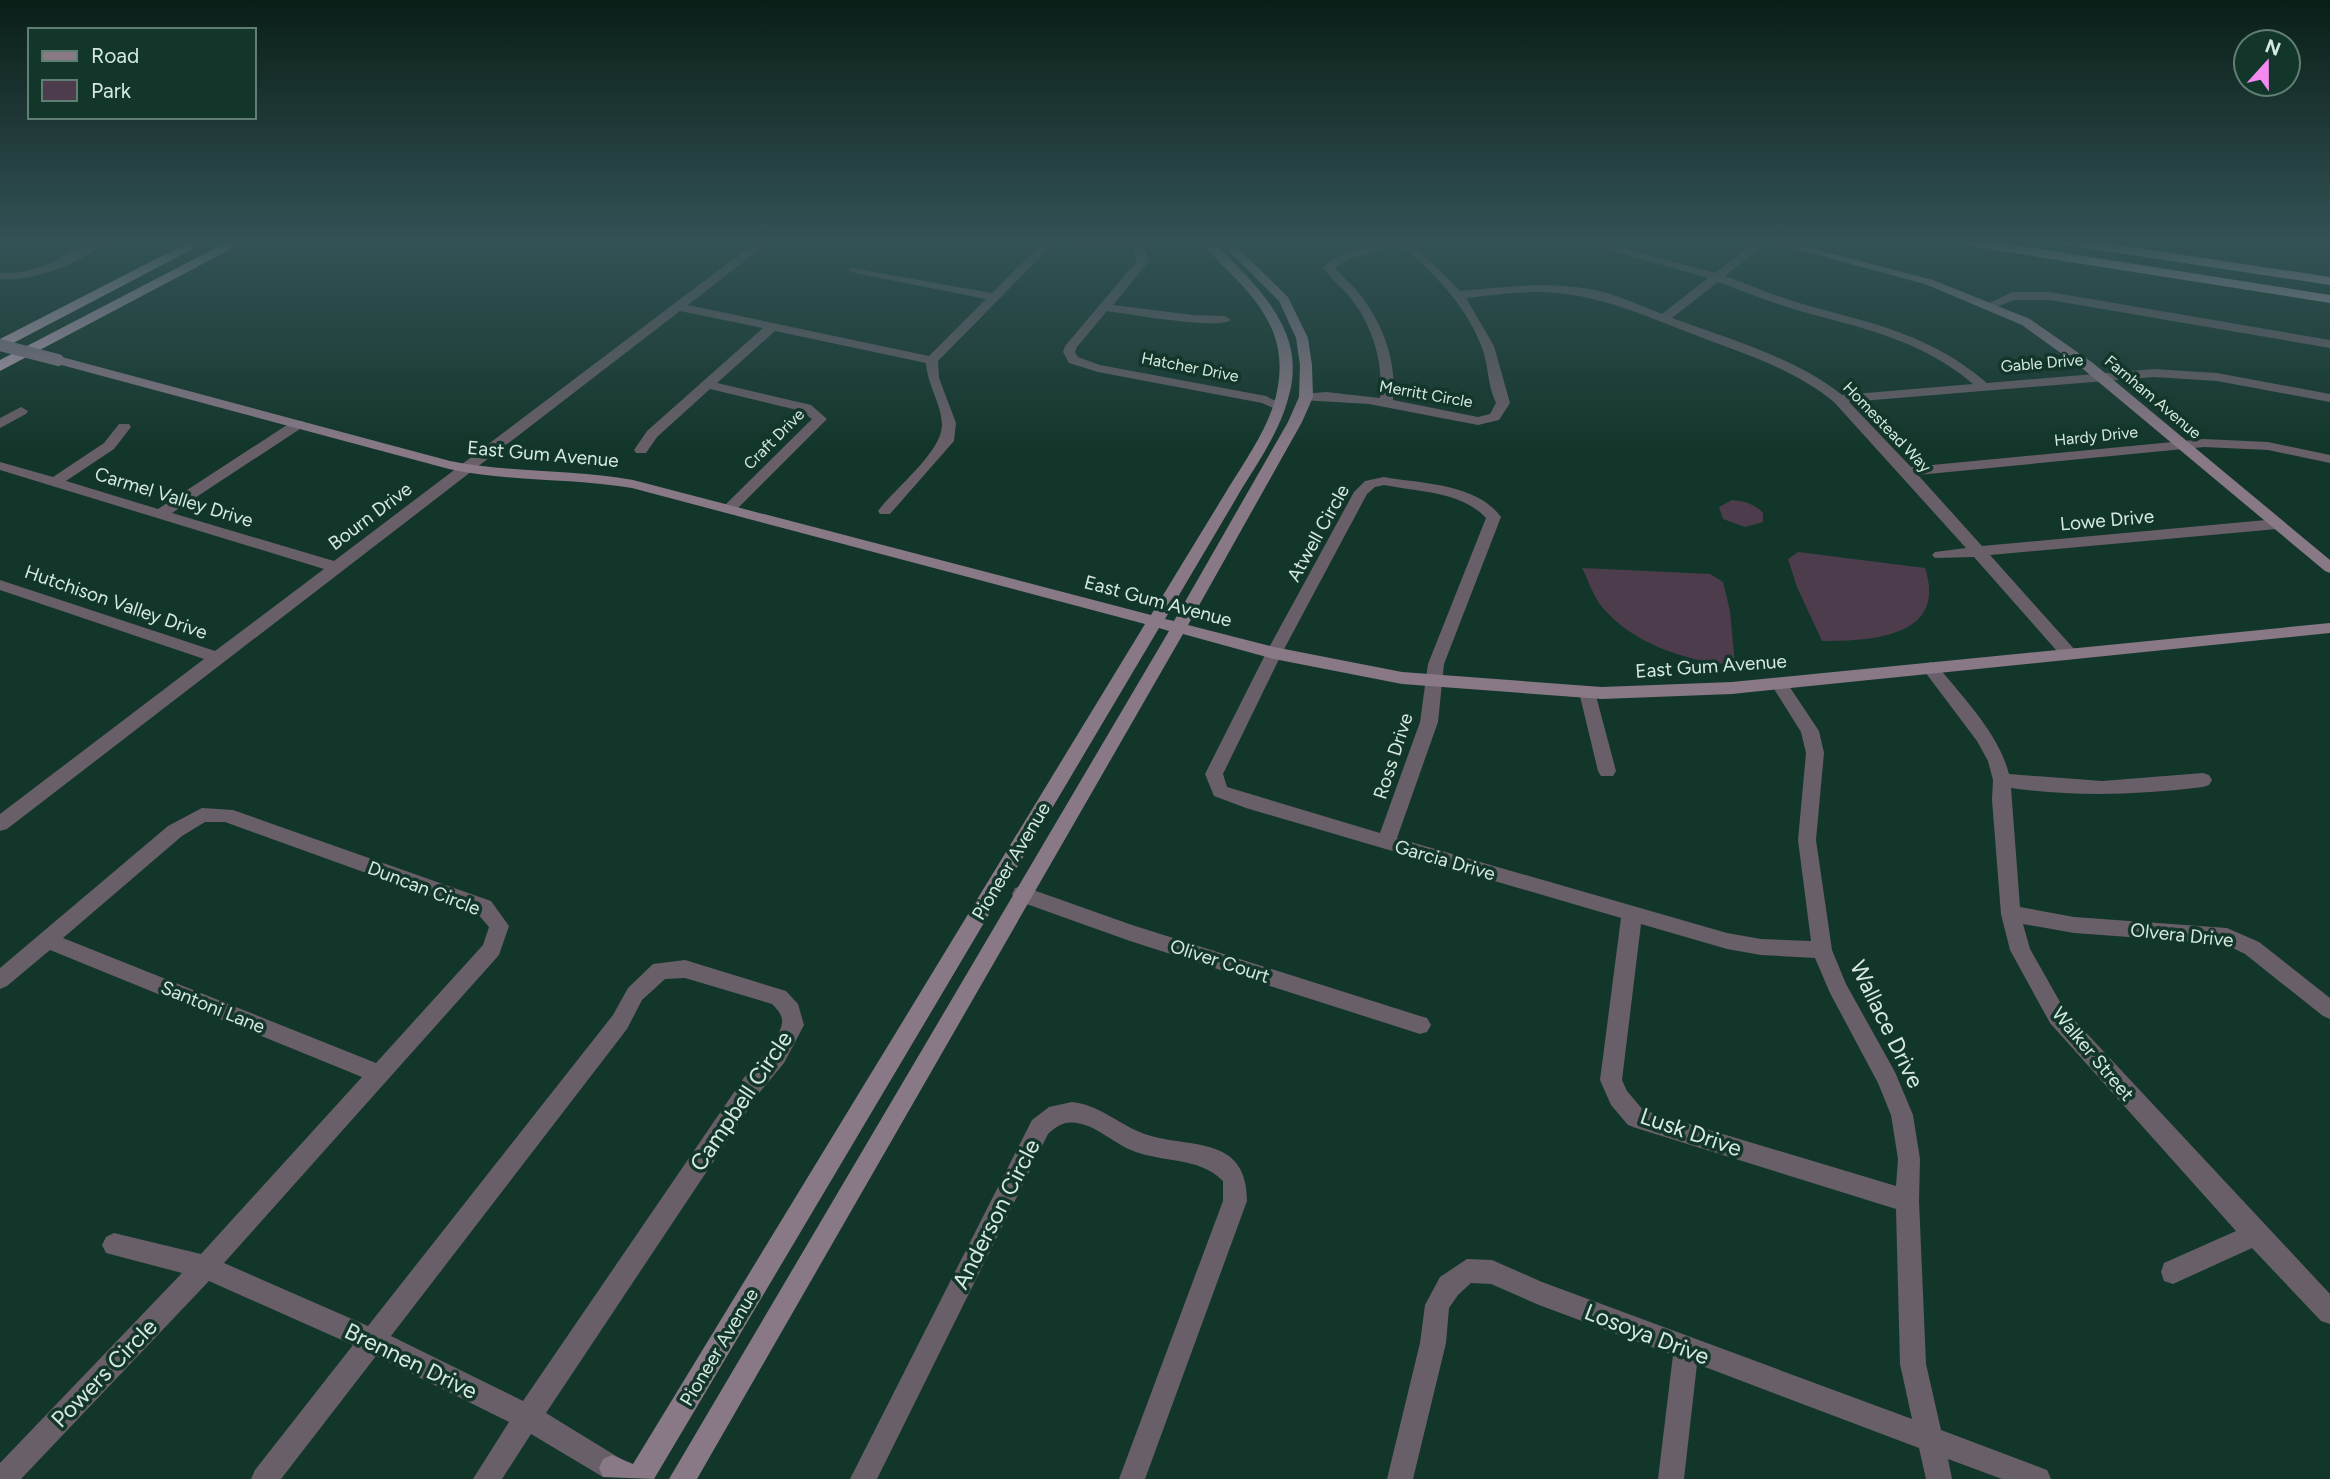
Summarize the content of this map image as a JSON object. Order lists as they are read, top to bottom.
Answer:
{
  "streets": {
    "street": [
      "Gable Drive",
      "Hatcher Drive",
      "Merritt Circle",
      "Farnham Avenue",
      "Homestead Way",
      "Hardy Drive",
      "Craft Drive",
      "East Gum Avenue",
      "Carmel Valley Drive",
      "Bourn Drive",
      "Lowe Drive",
      "Atwell Circle",
      "Hutchison Valley Drive",
      "Ross Drive",
      "Garcia Drive",
      "Pioneer Avenue",
      "Duncan Circle",
      "Olvera Drive",
      "Oliver Court",
      "Santoni Lane",
      "Wallace Drive",
      "Walker Street",
      "Campbell Circle",
      "Lusk Drive",
      "Anderson Circle",
      "Losoya Drive",
      "Brennen Drive",
      "Powers Circle"
    ]
  },
  "crossings": [
    ["Gable Drive", "Farnham Avenue"],
    ["Gable Drive", "Homestead Way"],
    ["Hatcher Drive", "Pioneer Avenue"],
    ["Merritt Circle", "Pioneer Avenue"],
    ["Farnham Avenue", "Hardy Drive"],
    ["Farnham Avenue", "Lowe Drive"],
    ["Homestead Way", "Hardy Drive"],
    ["Homestead Way", "East Gum Avenue"],
    ["Homestead Way", "Lowe Drive"],
    ["Craft Drive", "East Gum Avenue"],
    ["East Gum Avenue", "Bourn Drive"],
    ["East Gum Avenue", "Atwell Circle"],
    ["East Gum Avenue", "Ross Drive"],
    ["East Gum Avenue", "Garcia Drive"],
    ["East Gum Avenue", "Pioneer Avenue"],
    ["East Gum Avenue", "Wallace Drive"],
    ["East Gum Avenue", "Walker Street"],
    ["Carmel Valley Drive", "Bourn Drive"],
    ["Bourn Drive", "Hutchison Valley Drive"],
    ["Atwell Circle", "Ross Drive"],
    ["Atwell Circle", "Garcia Drive"],
    ["Ross Drive", "Garcia Drive"],
    ["Garcia Drive", "Wallace Drive"],
    ["Garcia Drive", "Lusk Drive"],
    ["Pioneer Avenue", "Oliver Court"],
    ["Pioneer Avenue", "Brennen Drive"],
    ["Duncan Circle", "Santoni Lane"],
    ["Duncan Circle", "Brennen Drive"],
    ["Duncan Circle", "Powers Circle"],
    ["Olvera Drive", "Walker Street"],
    ["Wallace Drive", "Lusk Drive"],
    ["Wallace Drive", "Losoya Drive"],
    ["Campbell Circle", "Brennen Drive"],
    ["Brennen Drive", "Powers Circle"]
  ],
  "legend": ["Road", "Park"],
  "north": "top"
}
